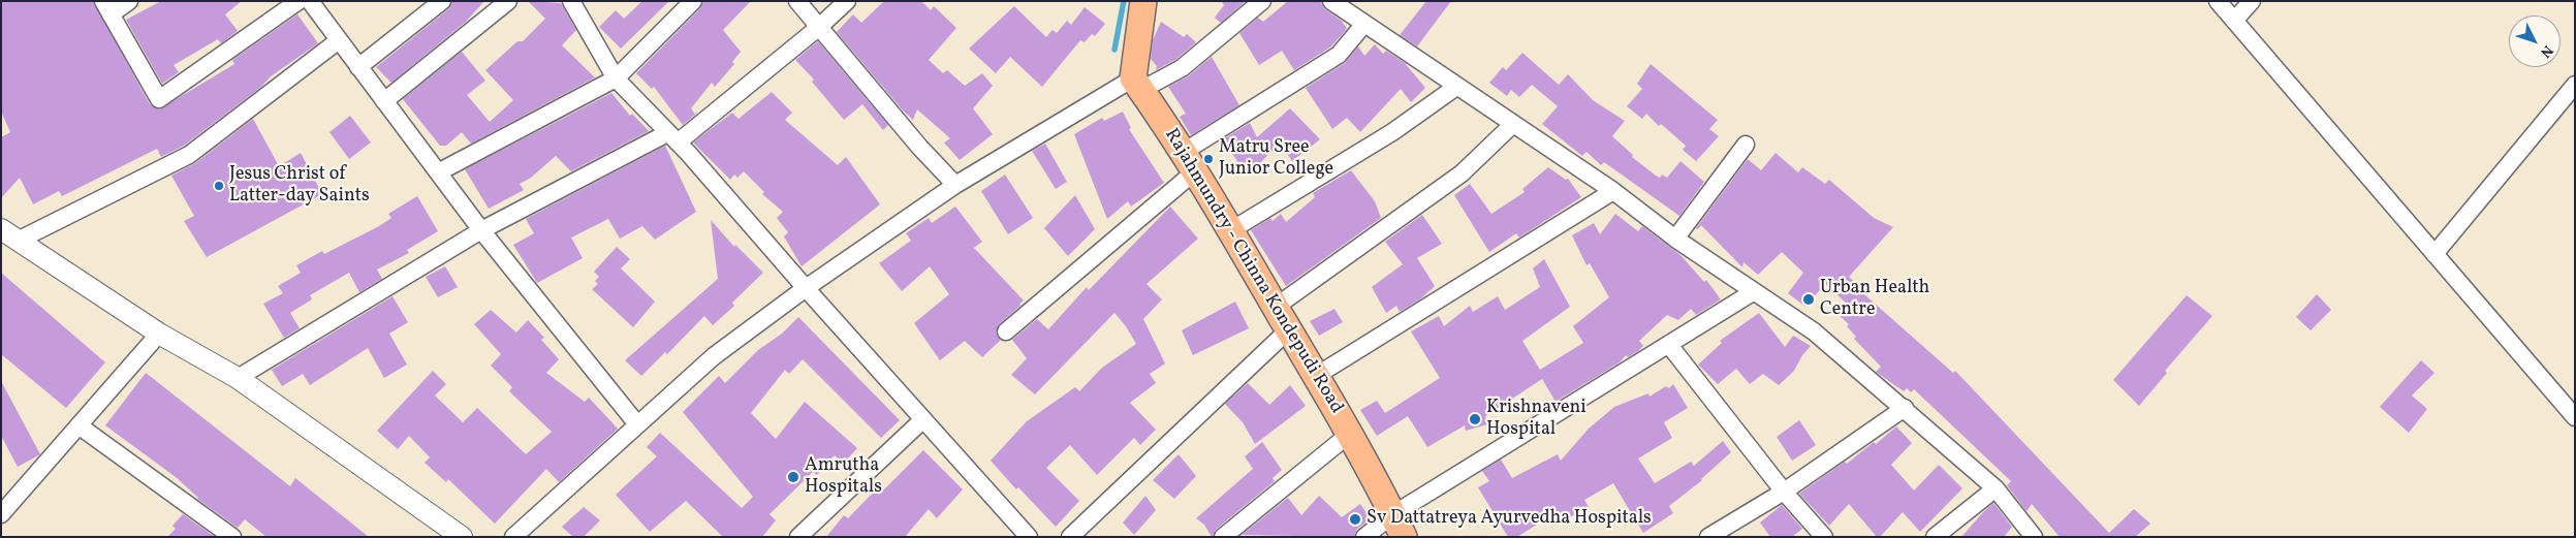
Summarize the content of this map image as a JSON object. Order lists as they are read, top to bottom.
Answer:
{
  "streets": {
    "main road": ["Rajahmundry - Chinna Kondepudi Road"]
  },
  "places": [
    "Matru Sree Junior College",
    "Jesus Christ of Latter-day Saints",
    "Urban Health Centre",
    "Krishnaveni Hospital",
    "Amrutha Hospitals",
    "Sv Dattatreya Ayurvedha Hospitals"
  ],
  "north": "bottom right"
}
